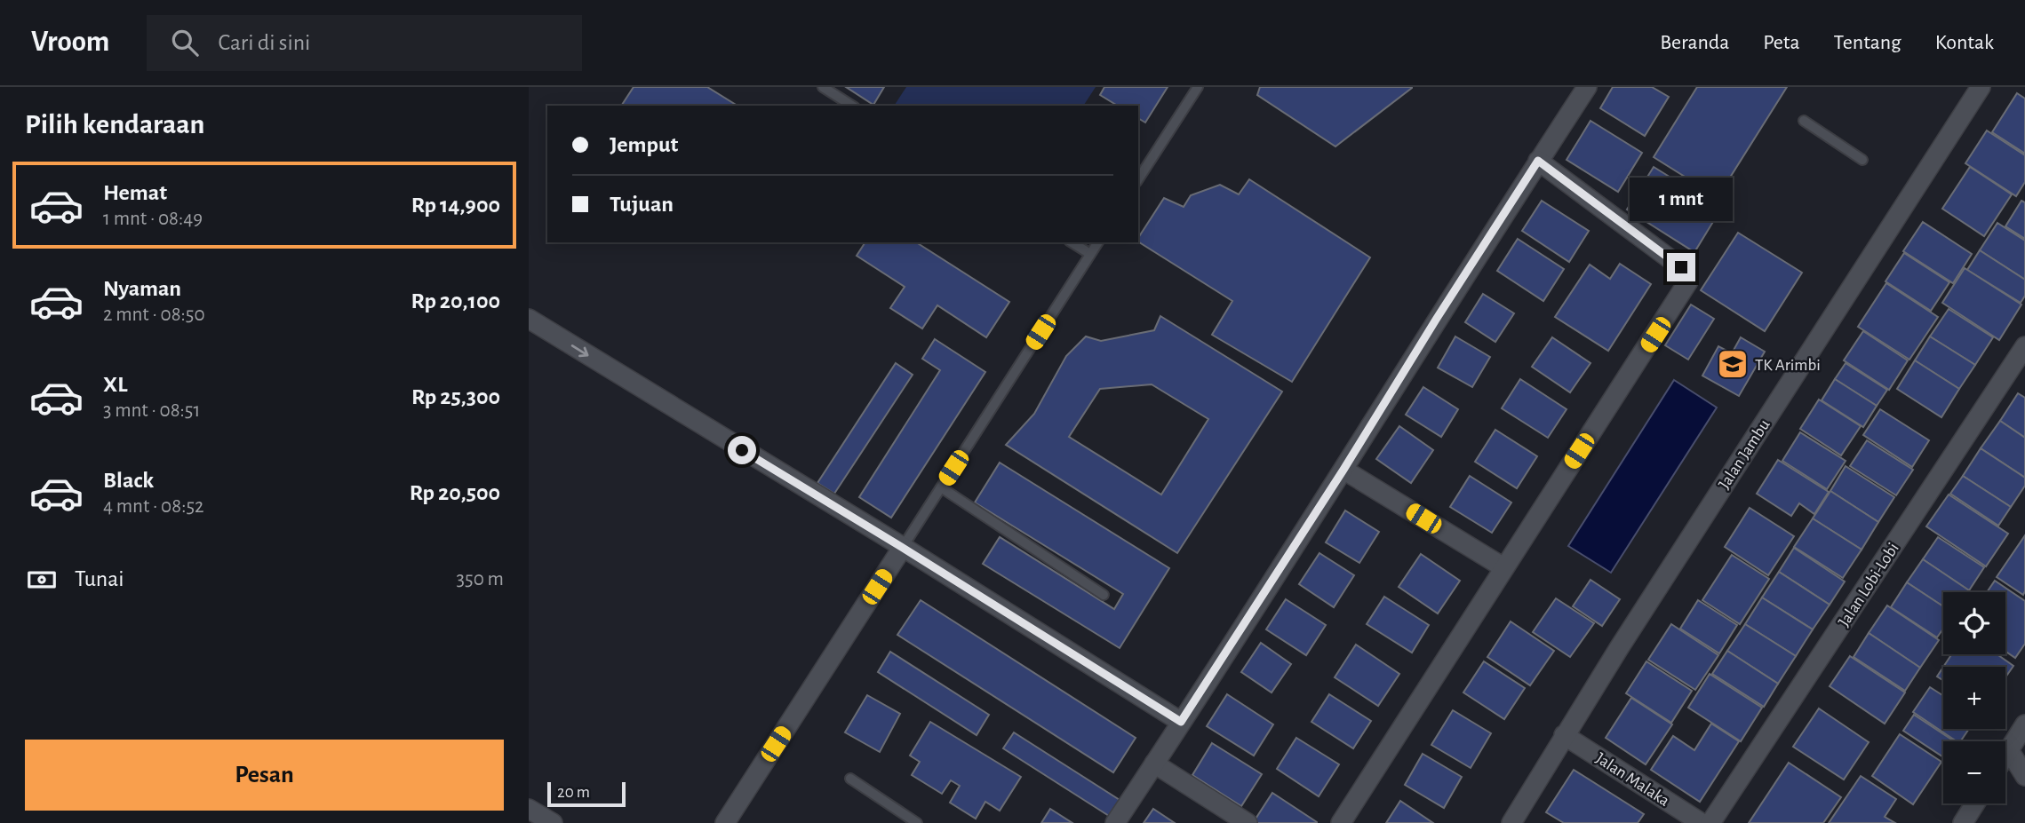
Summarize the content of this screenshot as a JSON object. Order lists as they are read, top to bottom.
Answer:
{
  "streets": {
    "street": ["Jalan Jambu", "Jalan Lobi-Lobi", "Jalan Malaka"]
  },
  "crossings": [
    ["Jalan Jambu", "Jalan Malaka"]
  ],
  "places": {
    "school or university": ["TK Arimbi"]
  },
  "scale_bar": "20 m",
  "page": {
    "header": "Vroom",
    "search": "Cari di sini",
    "nav": [
      "Beranda",
      "Peta",
      "Tentang",
      "Kontak"
    ],
    "heading": "Pilih kendaraan",
    "banner": ["Jemput", "Tujuan"],
    "list": [
      {
        "name": "Hemat",
        "note": "1 mnt · 08:49",
        "value": "Rp 14,900"
      },
      {
        "name": "Nyaman",
        "note": "2 mnt · 08:50",
        "value": "Rp 20,100"
      },
      {
        "name": "XL",
        "note": "3 mnt · 08:51",
        "value": "Rp 25,300"
      },
      {
        "name": "Black",
        "note": "4 mnt · 08:52",
        "value": "Rp 20,500"
      }
    ],
    "bubble": "1 mnt",
    "pay": ["Tunai", "350 m"],
    "map_buttons": ["+", "−"],
    "buttons": "Pesan",
    "scale": "20 m"
  }
}
